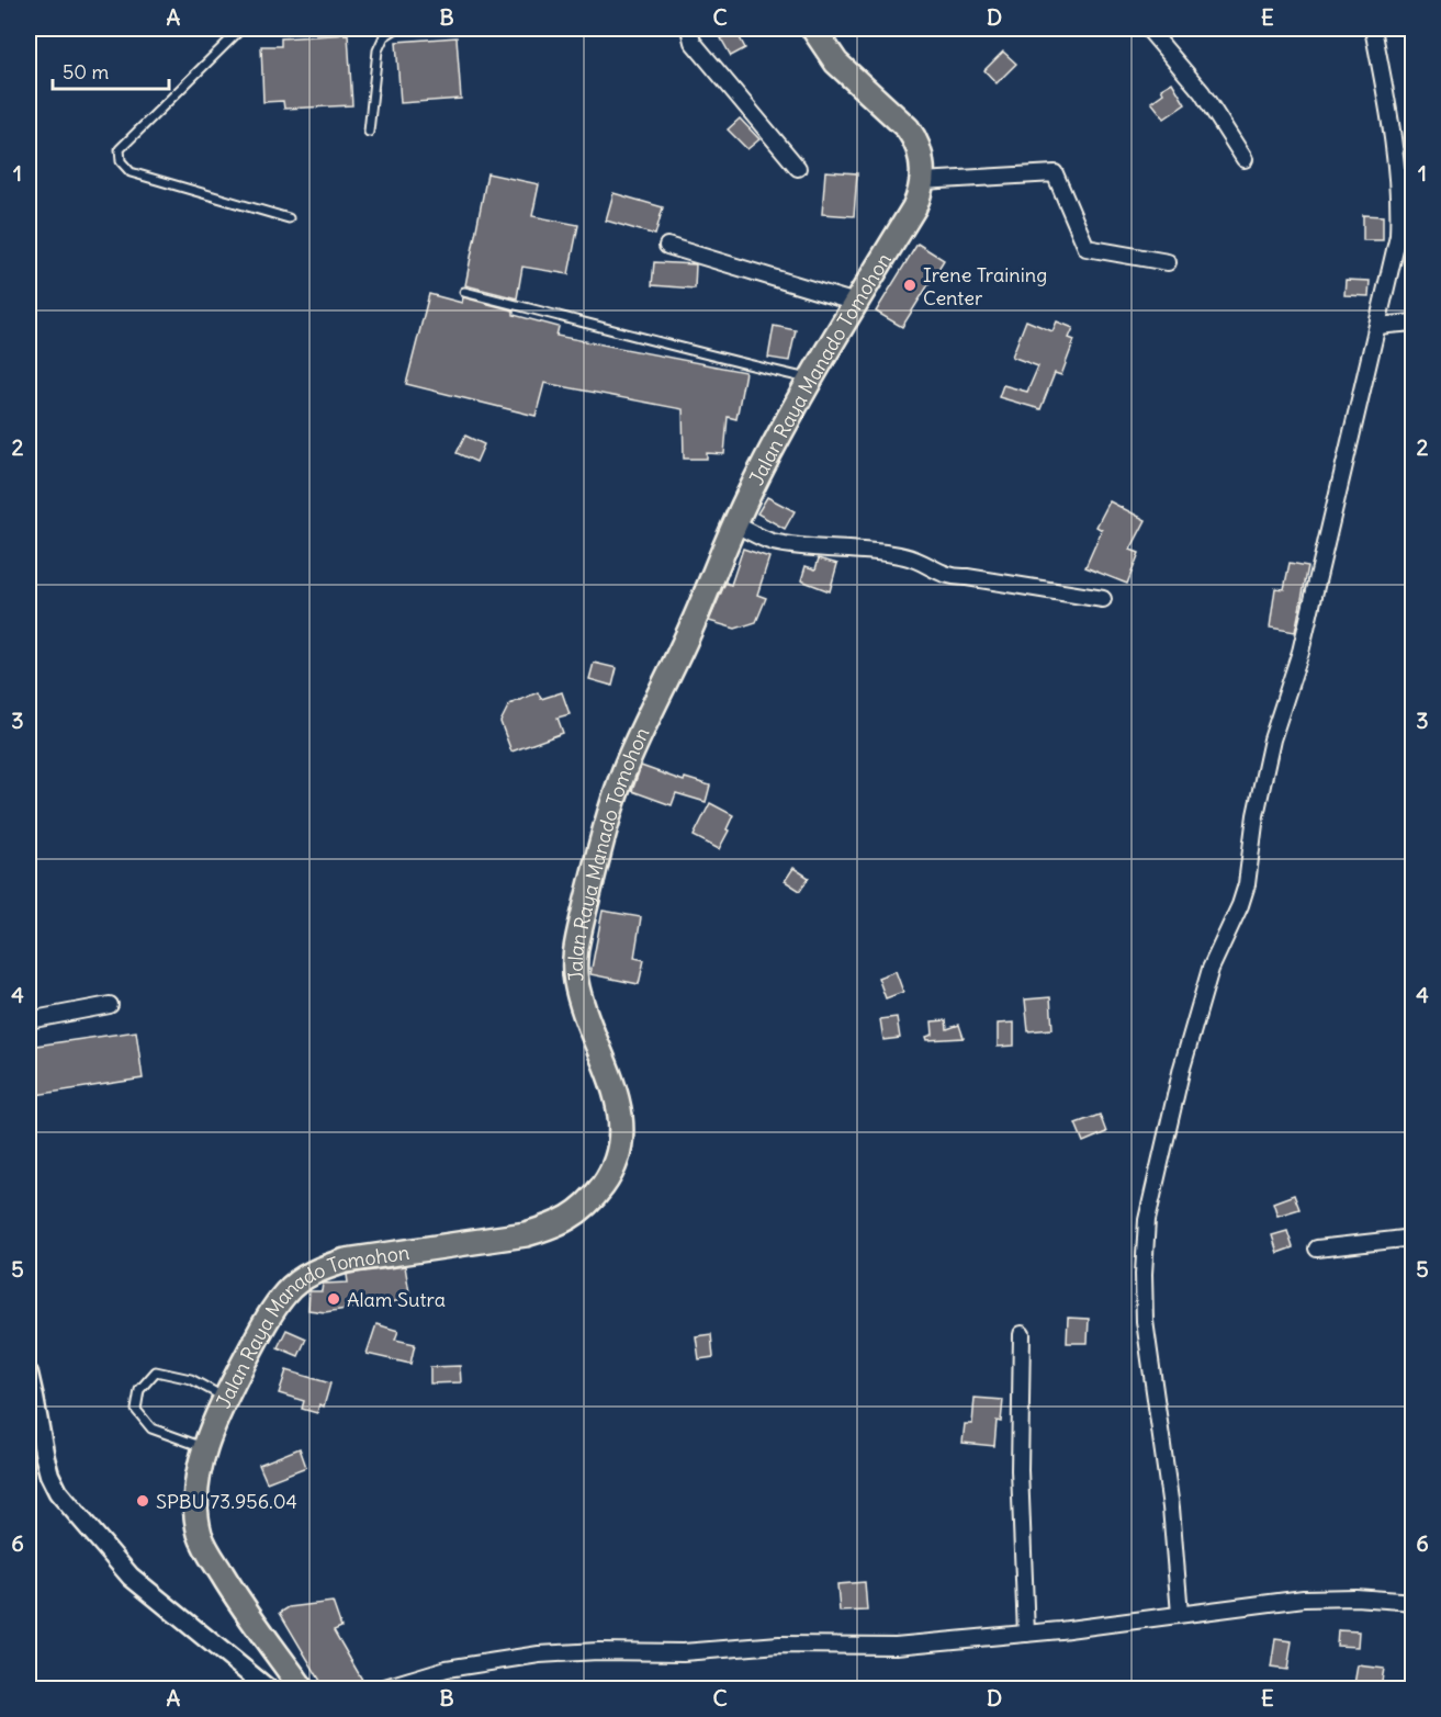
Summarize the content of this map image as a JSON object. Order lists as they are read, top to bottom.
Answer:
{
  "streets": {
    "highway": ["Jalan Raya Manado Tomohon"]
  },
  "places": ["Irene Training Center", "Alam Sutra", "SPBU 73.956.04"],
  "scale_bar": "50 m",
  "grid": {
    "columns": [
      "A",
      "B",
      "C",
      "D",
      "E"
    ],
    "rows": [
      "1",
      "2",
      "3",
      "4",
      "5",
      "6"
    ]
  }
}
